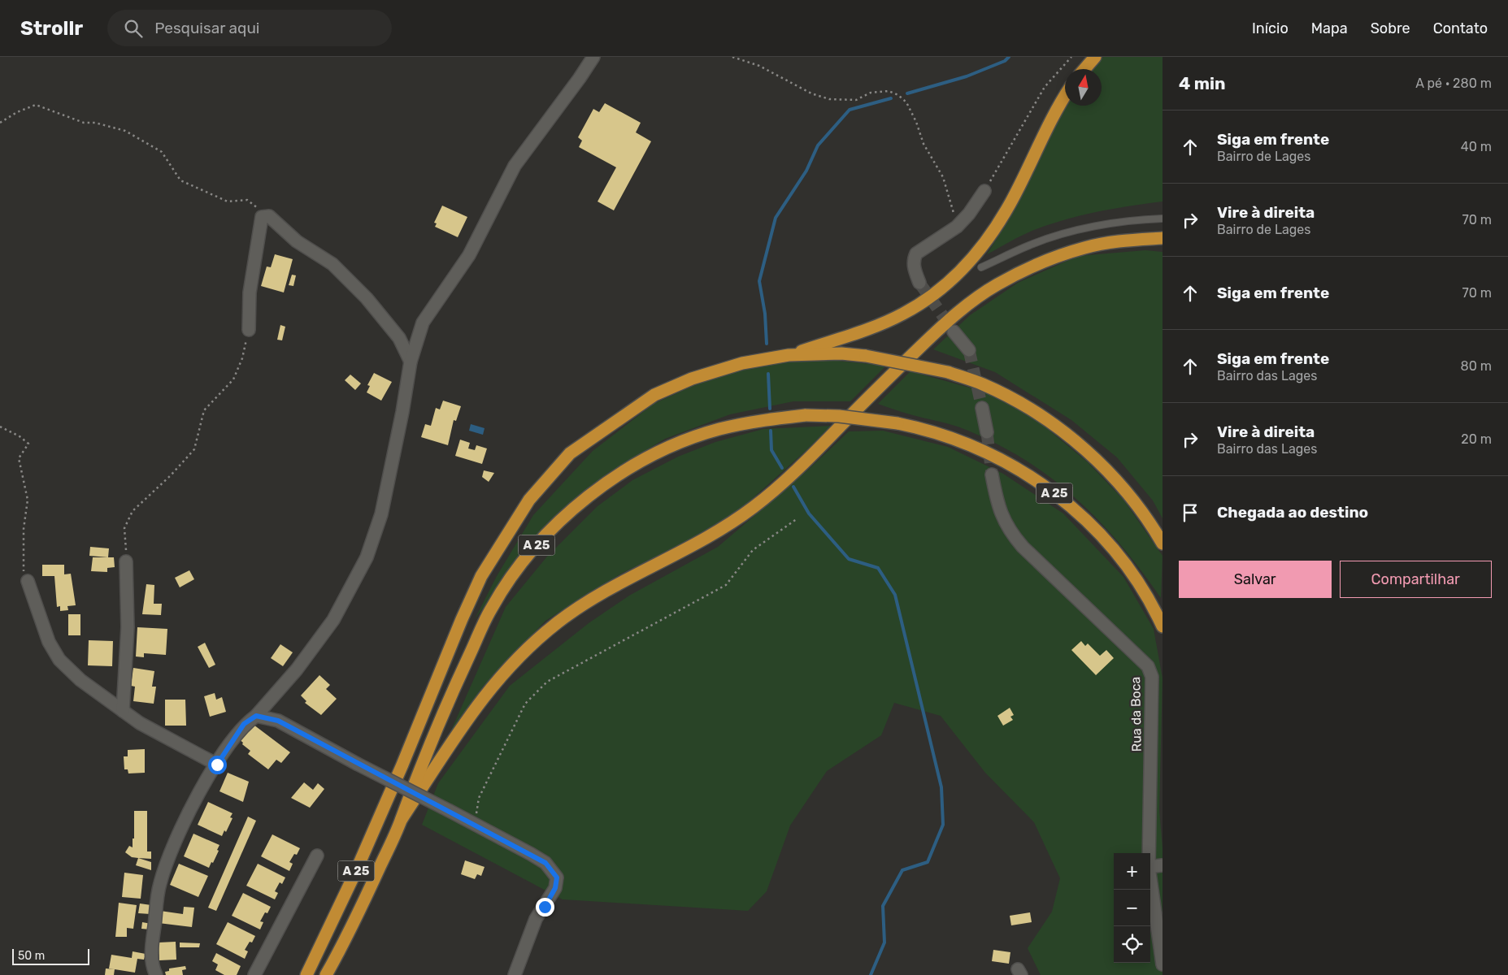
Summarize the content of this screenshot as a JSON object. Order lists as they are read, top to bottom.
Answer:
{
  "streets": {
    "highway": ["A 25"],
    "street": ["Rua da Boca"]
  },
  "scale_bar": "50 m",
  "north": "top",
  "page": {
    "header": "Strollr",
    "search": "Pesquisar aqui",
    "nav": [
      "Início",
      "Mapa",
      "Sobre",
      "Contato"
    ],
    "heading": ["4 min", "A pé · 280 m"],
    "list": [
      ["Siga em frente", "Bairro de Lages", "40 m"],
      ["Vire à direita", "Bairro de Lages", "70 m"],
      ["Siga em frente", "70 m"],
      ["Siga em frente", "Bairro das Lages", "80 m"],
      ["Vire à direita", "Bairro das Lages", "20 m"],
      "Chegada ao destino"
    ],
    "buttons": ["Salvar", "Compartilhar"],
    "map_buttons": ["+", "−"],
    "scale": "50 m"
  }
}
